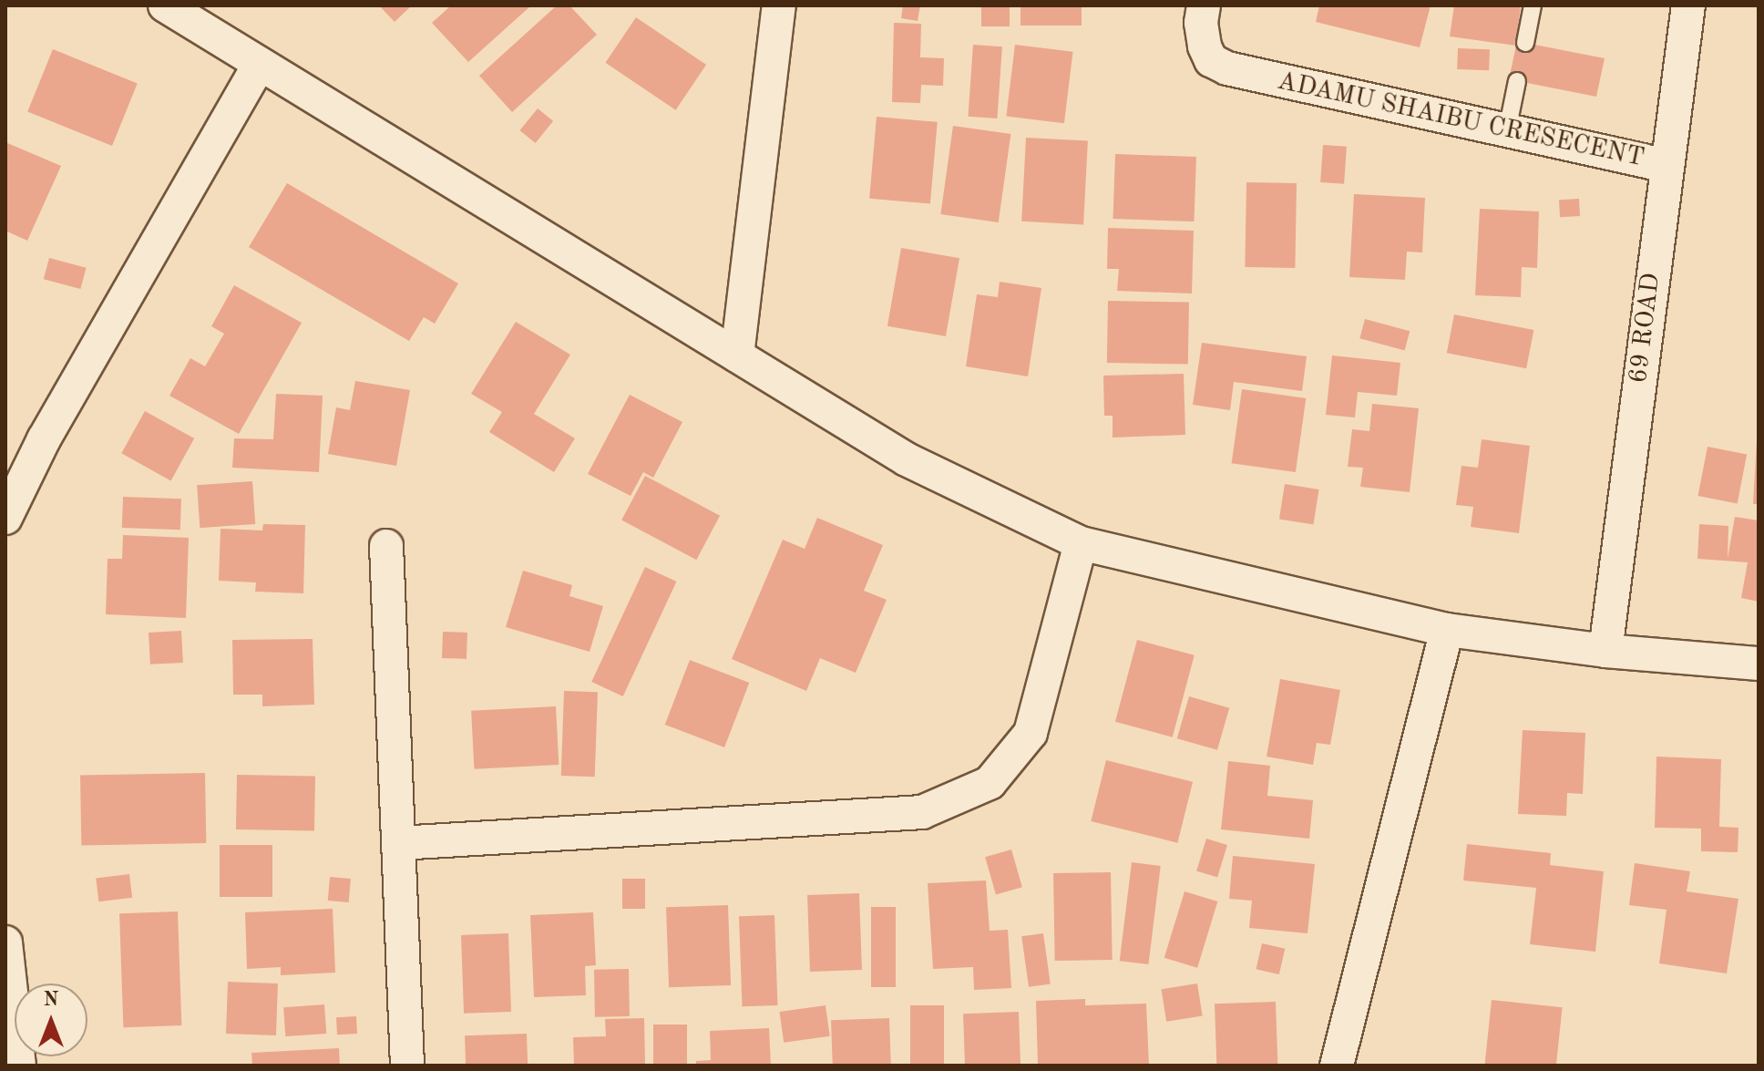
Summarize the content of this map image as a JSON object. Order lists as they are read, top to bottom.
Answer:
{
  "streets": {
    "street": ["ADAMU SHAIBU CRESECENT", "69 ROAD"]
  },
  "crossings": [
    ["ADAMU SHAIBU CRESECENT", "69 ROAD"]
  ],
  "north": "top"
}
